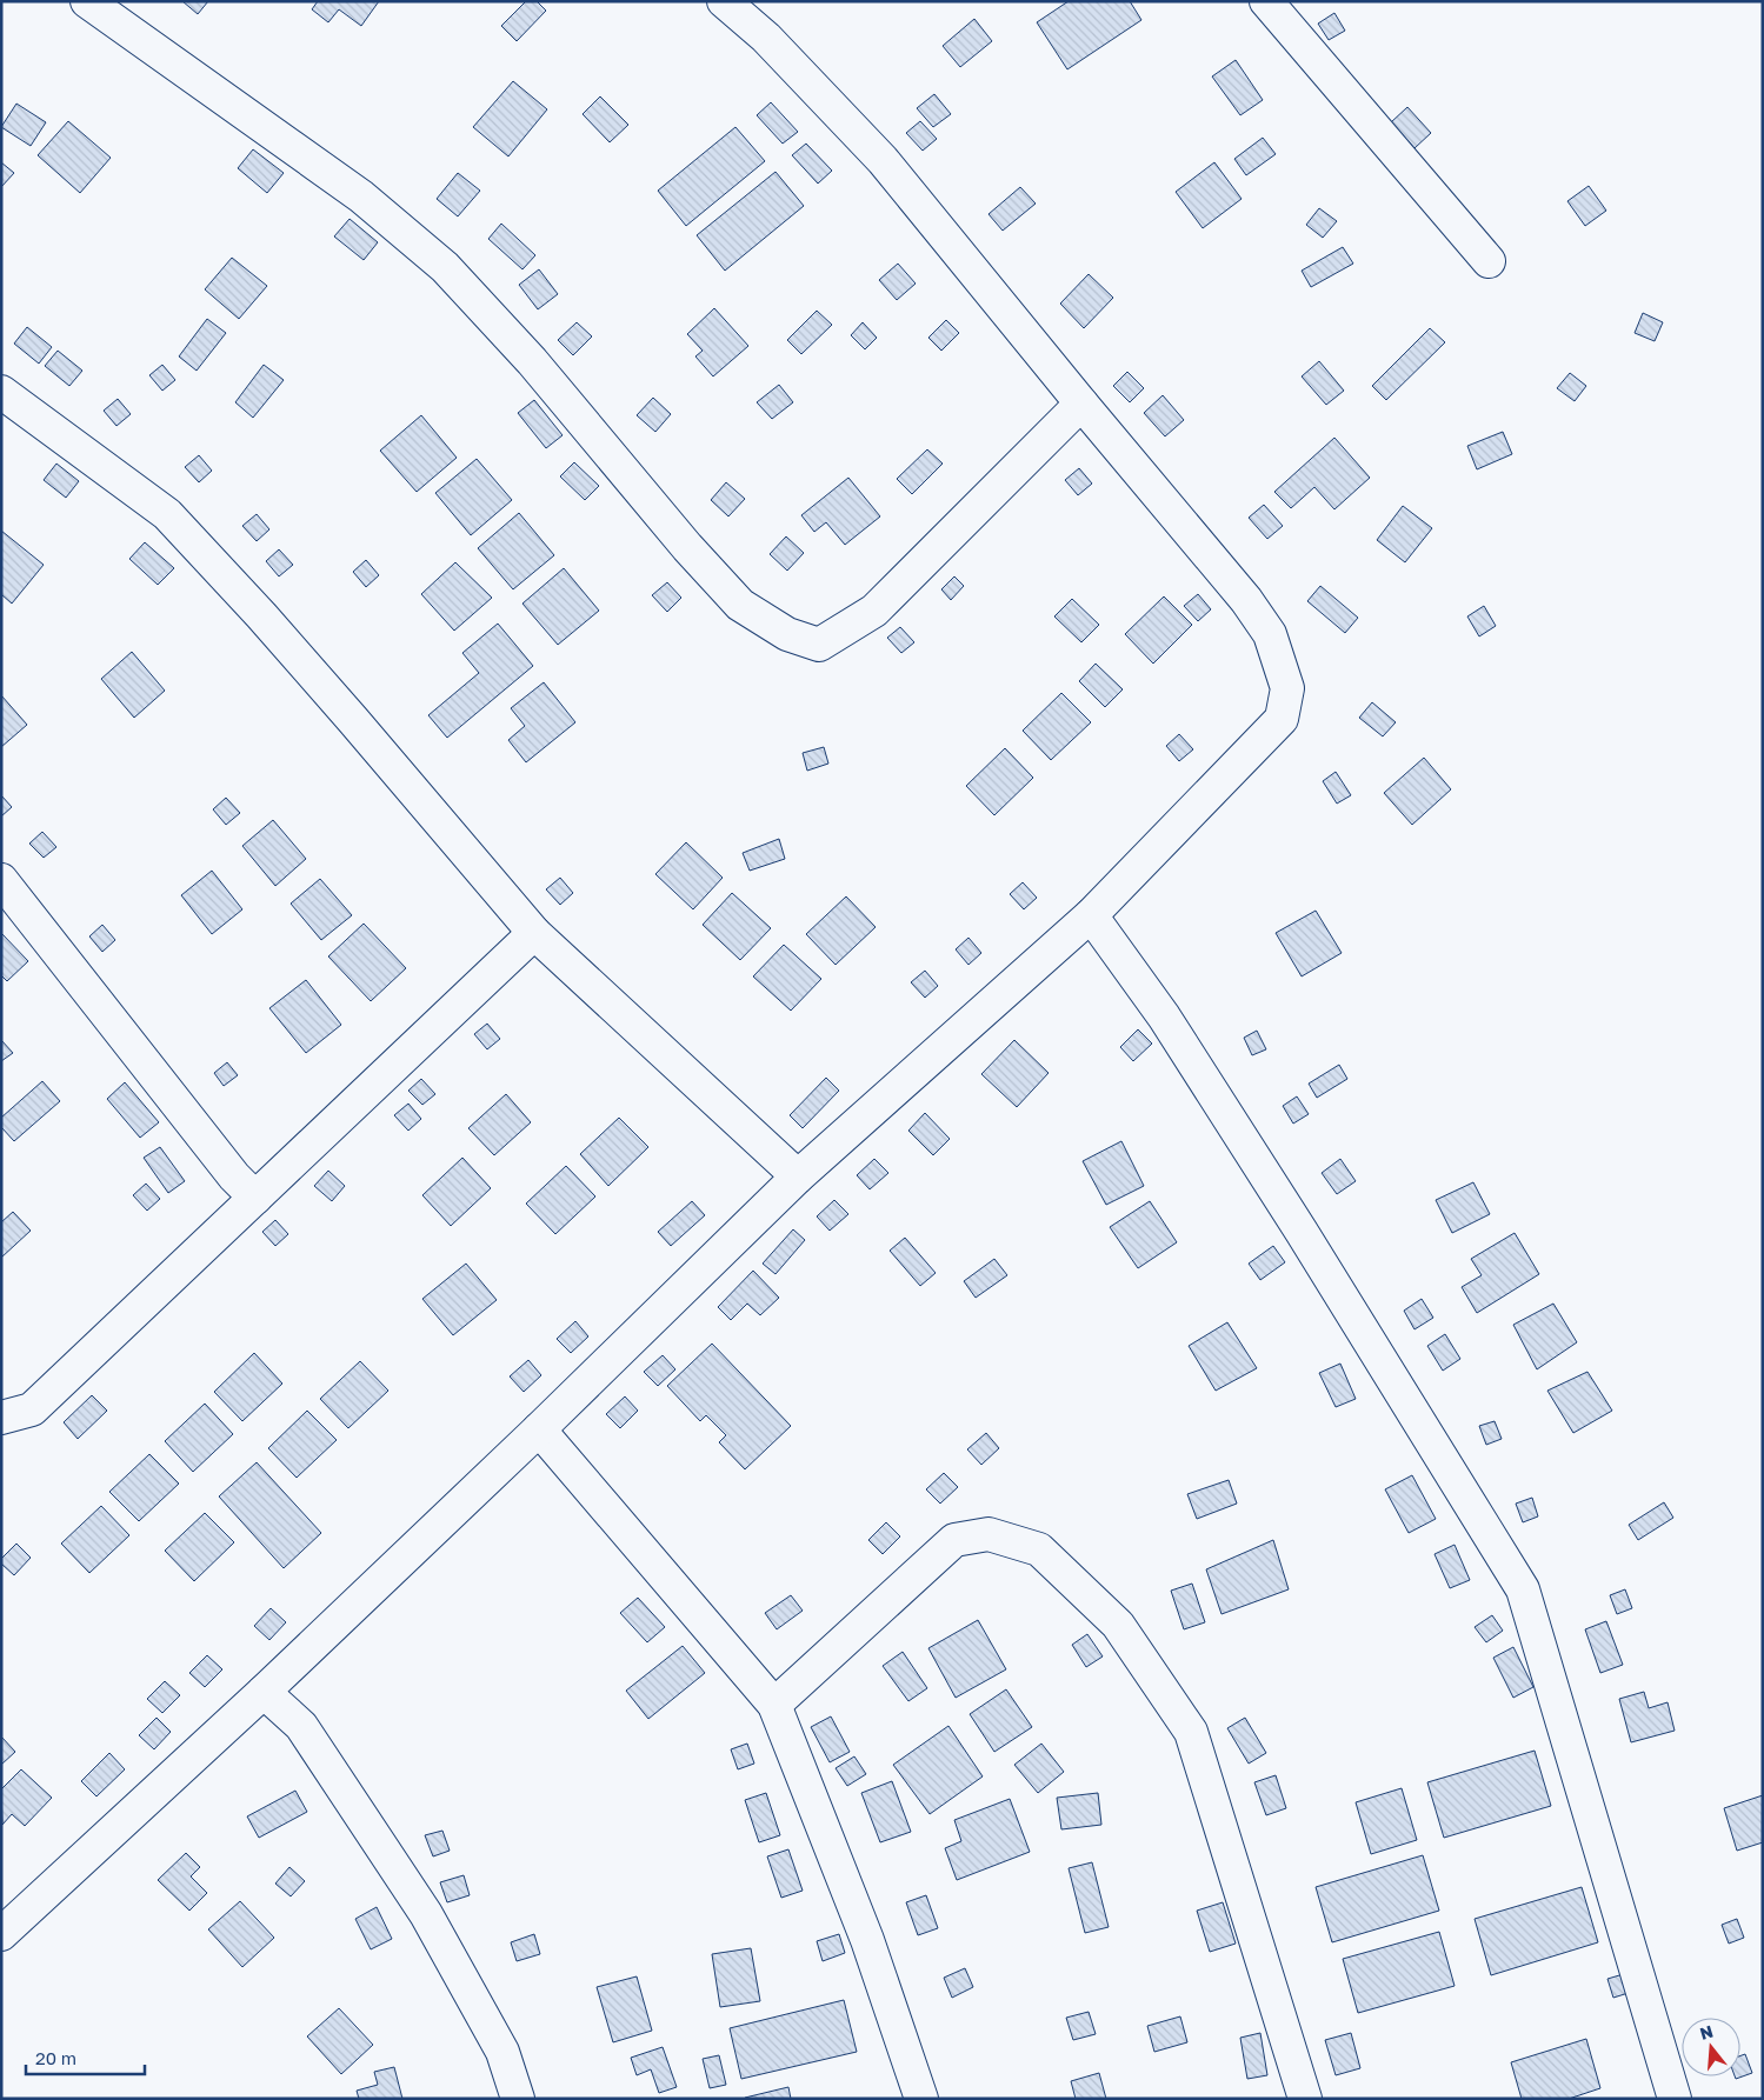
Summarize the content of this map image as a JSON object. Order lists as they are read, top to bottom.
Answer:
{
  "scale_bar": "20 m",
  "north": "top"
}
